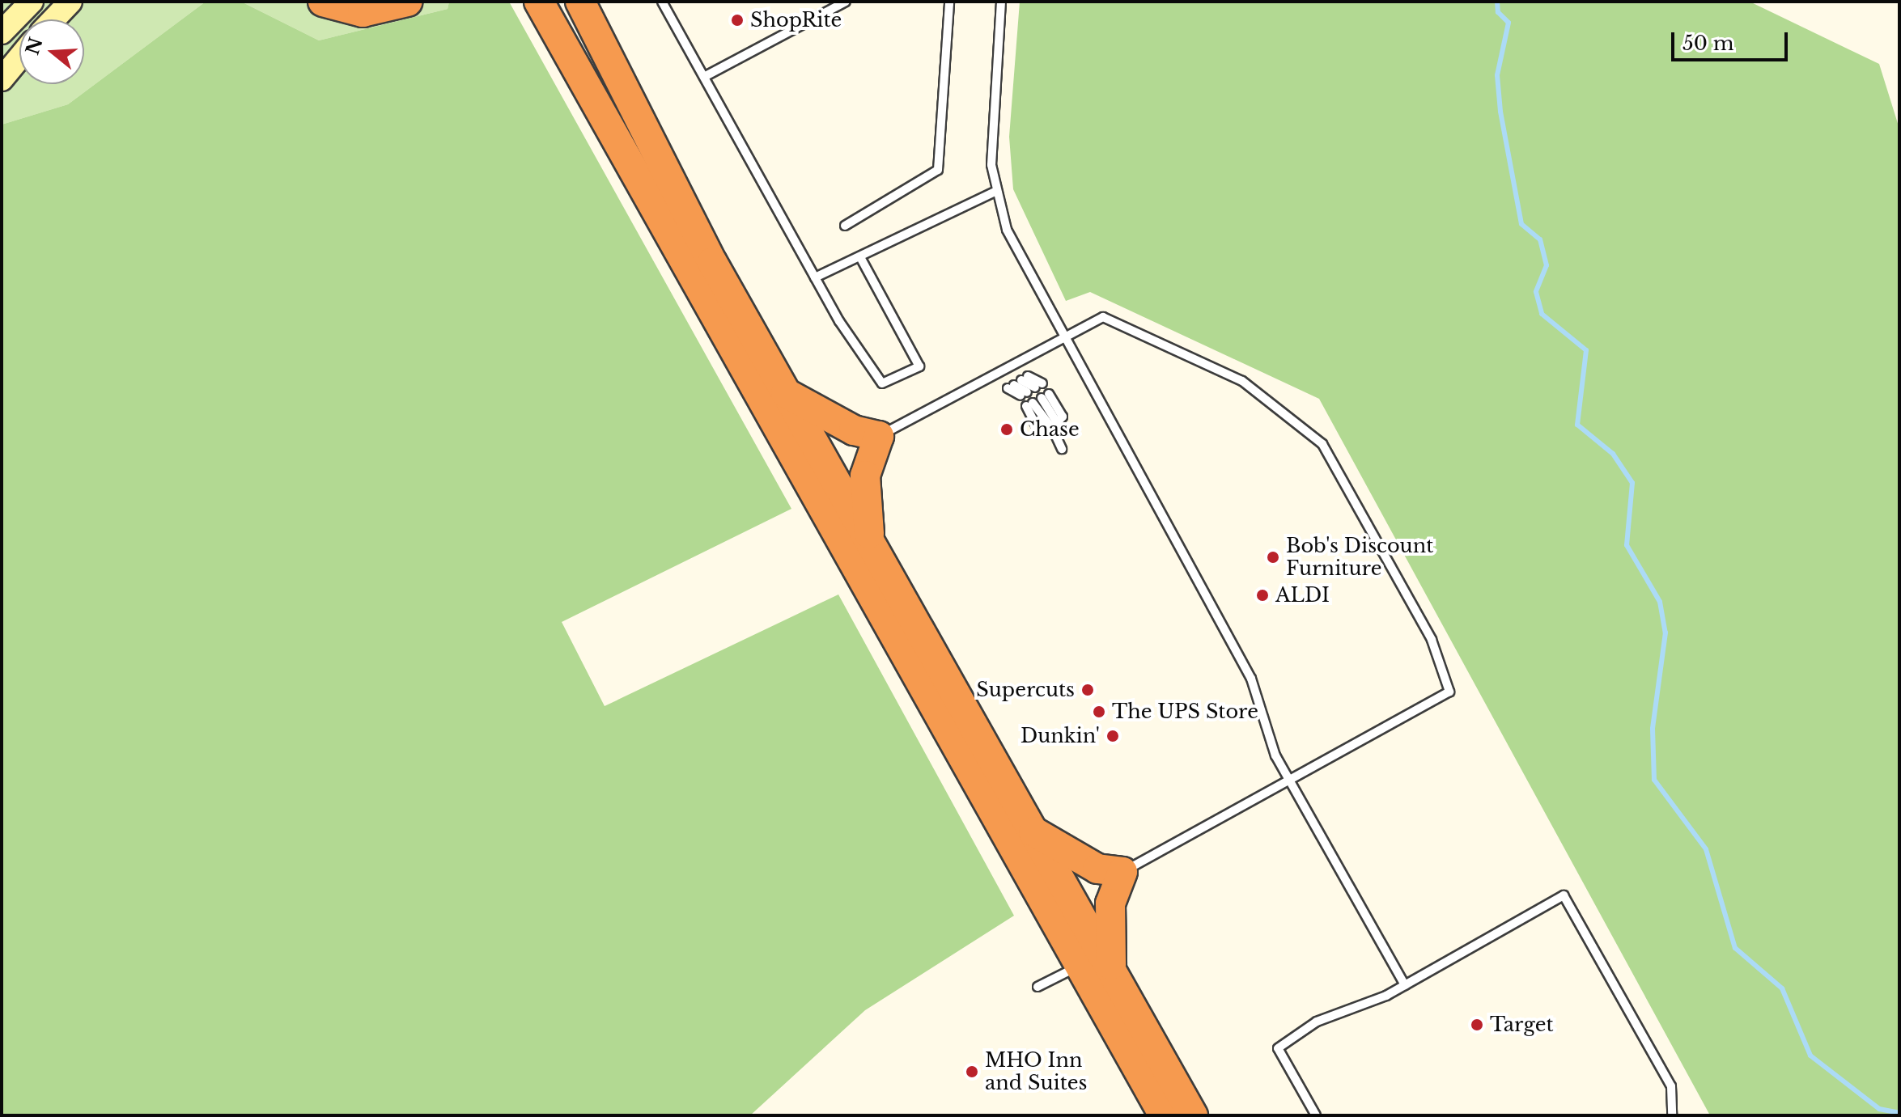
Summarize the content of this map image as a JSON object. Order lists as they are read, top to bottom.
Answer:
{
  "places": [
    "ShopRite",
    "Chase",
    "Bob's Discount Furniture",
    "ALDI",
    "Supercuts",
    "The UPS Store",
    "Dunkin'",
    "Target",
    "MHO Inn and Suites"
  ],
  "scale_bar": "50 m",
  "north": "left"
}
